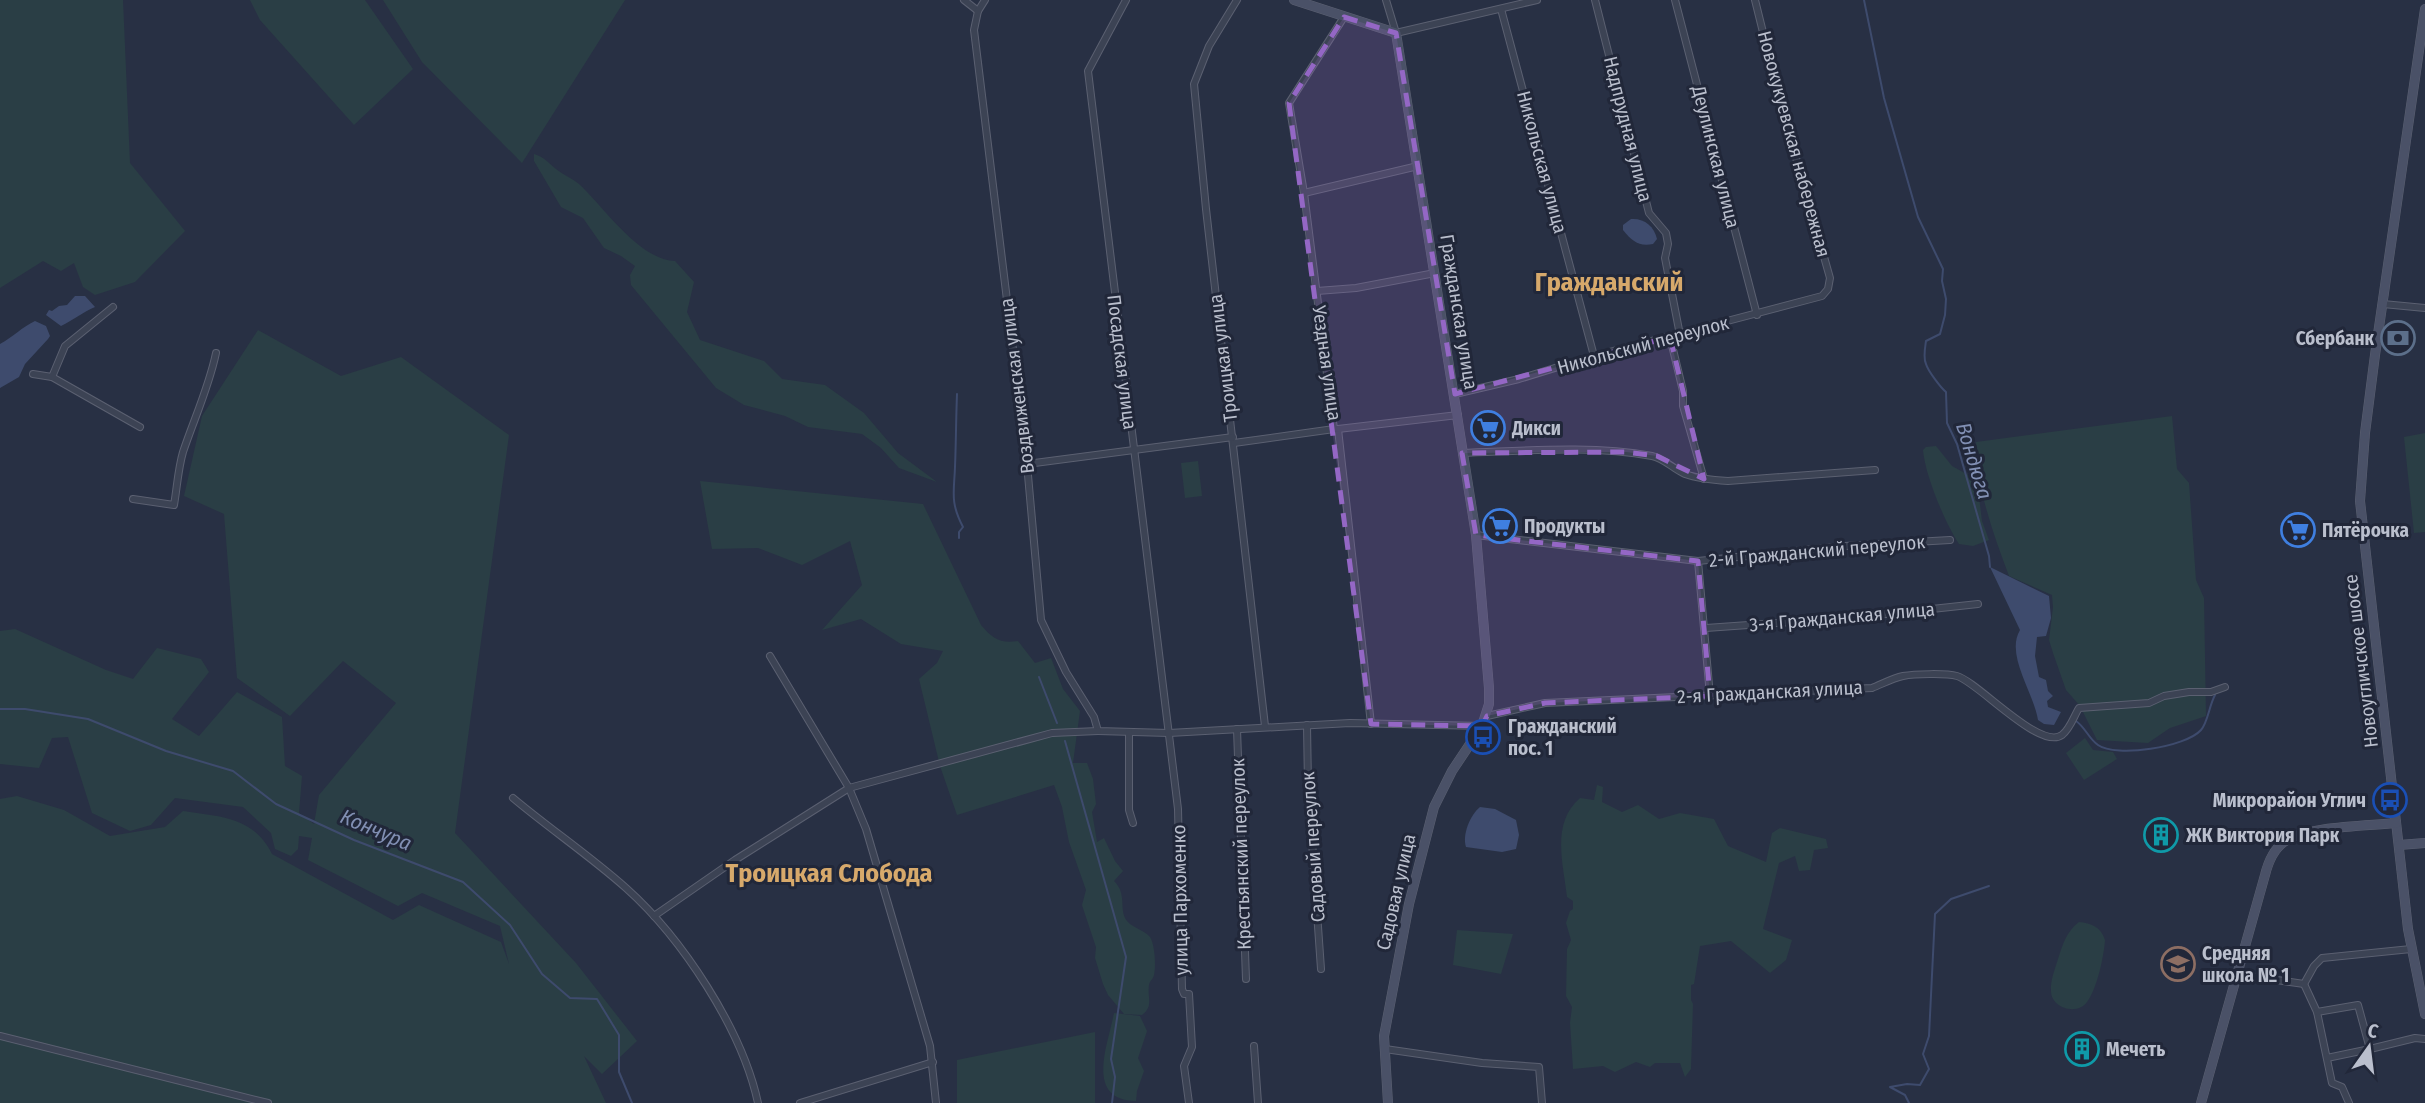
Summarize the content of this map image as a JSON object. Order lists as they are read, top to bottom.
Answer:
{
  "streets": {
    "main road": ["Гражданская улица", "Новоугличское шоссе", "Садовая улица"],
    "street": [
      "Надпрудная улица",
      "Новокукуевская набережная",
      "Деулинская улица",
      "Никольская улица",
      "Никольский переулок",
      "Троицкая улица",
      "Посадская улица",
      "Уездная улица",
      "Воздвиженская улица",
      "2-й Гражданский переулок",
      "3-я Гражданская улица",
      "2-я Гражданская улица",
      "Садовый переулок",
      "Крестьянский переулок",
      "улица Пархоменко"
    ]
  },
  "crossings": [
    ["Надпрудная улица", "Никольский переулок"],
    ["Новокукуевская набережная", "Никольский переулок"],
    ["Деулинская улица", "Никольский переулок"],
    ["Никольская улица", "Никольский переулок"],
    ["Гражданская улица", "Никольский переулок"],
    ["Гражданская улица", "2-й Гражданский переулок"],
    ["Гражданская улица", "Садовая улица"],
    ["Посадская улица", "улица Пархоменко"],
    ["2-я Гражданская улица", "Садовая улица"]
  ],
  "districts": ["Гражданский", "Троицкая Слобода"],
  "water": ["Вондюга", "Кончура"],
  "places": {
    "bank": ["Сбербанк"],
    "supermarket": ["Дикси", "Продукты", "Пятёрочка"],
    "bus stop": ["Гражданский пос. 1", "Микрорайон Углич"],
    "building": ["ЖК Виктория Парк", "Мечеть"],
    "school or university": ["Средняя школа № 1"]
  },
  "north": "top"
}
